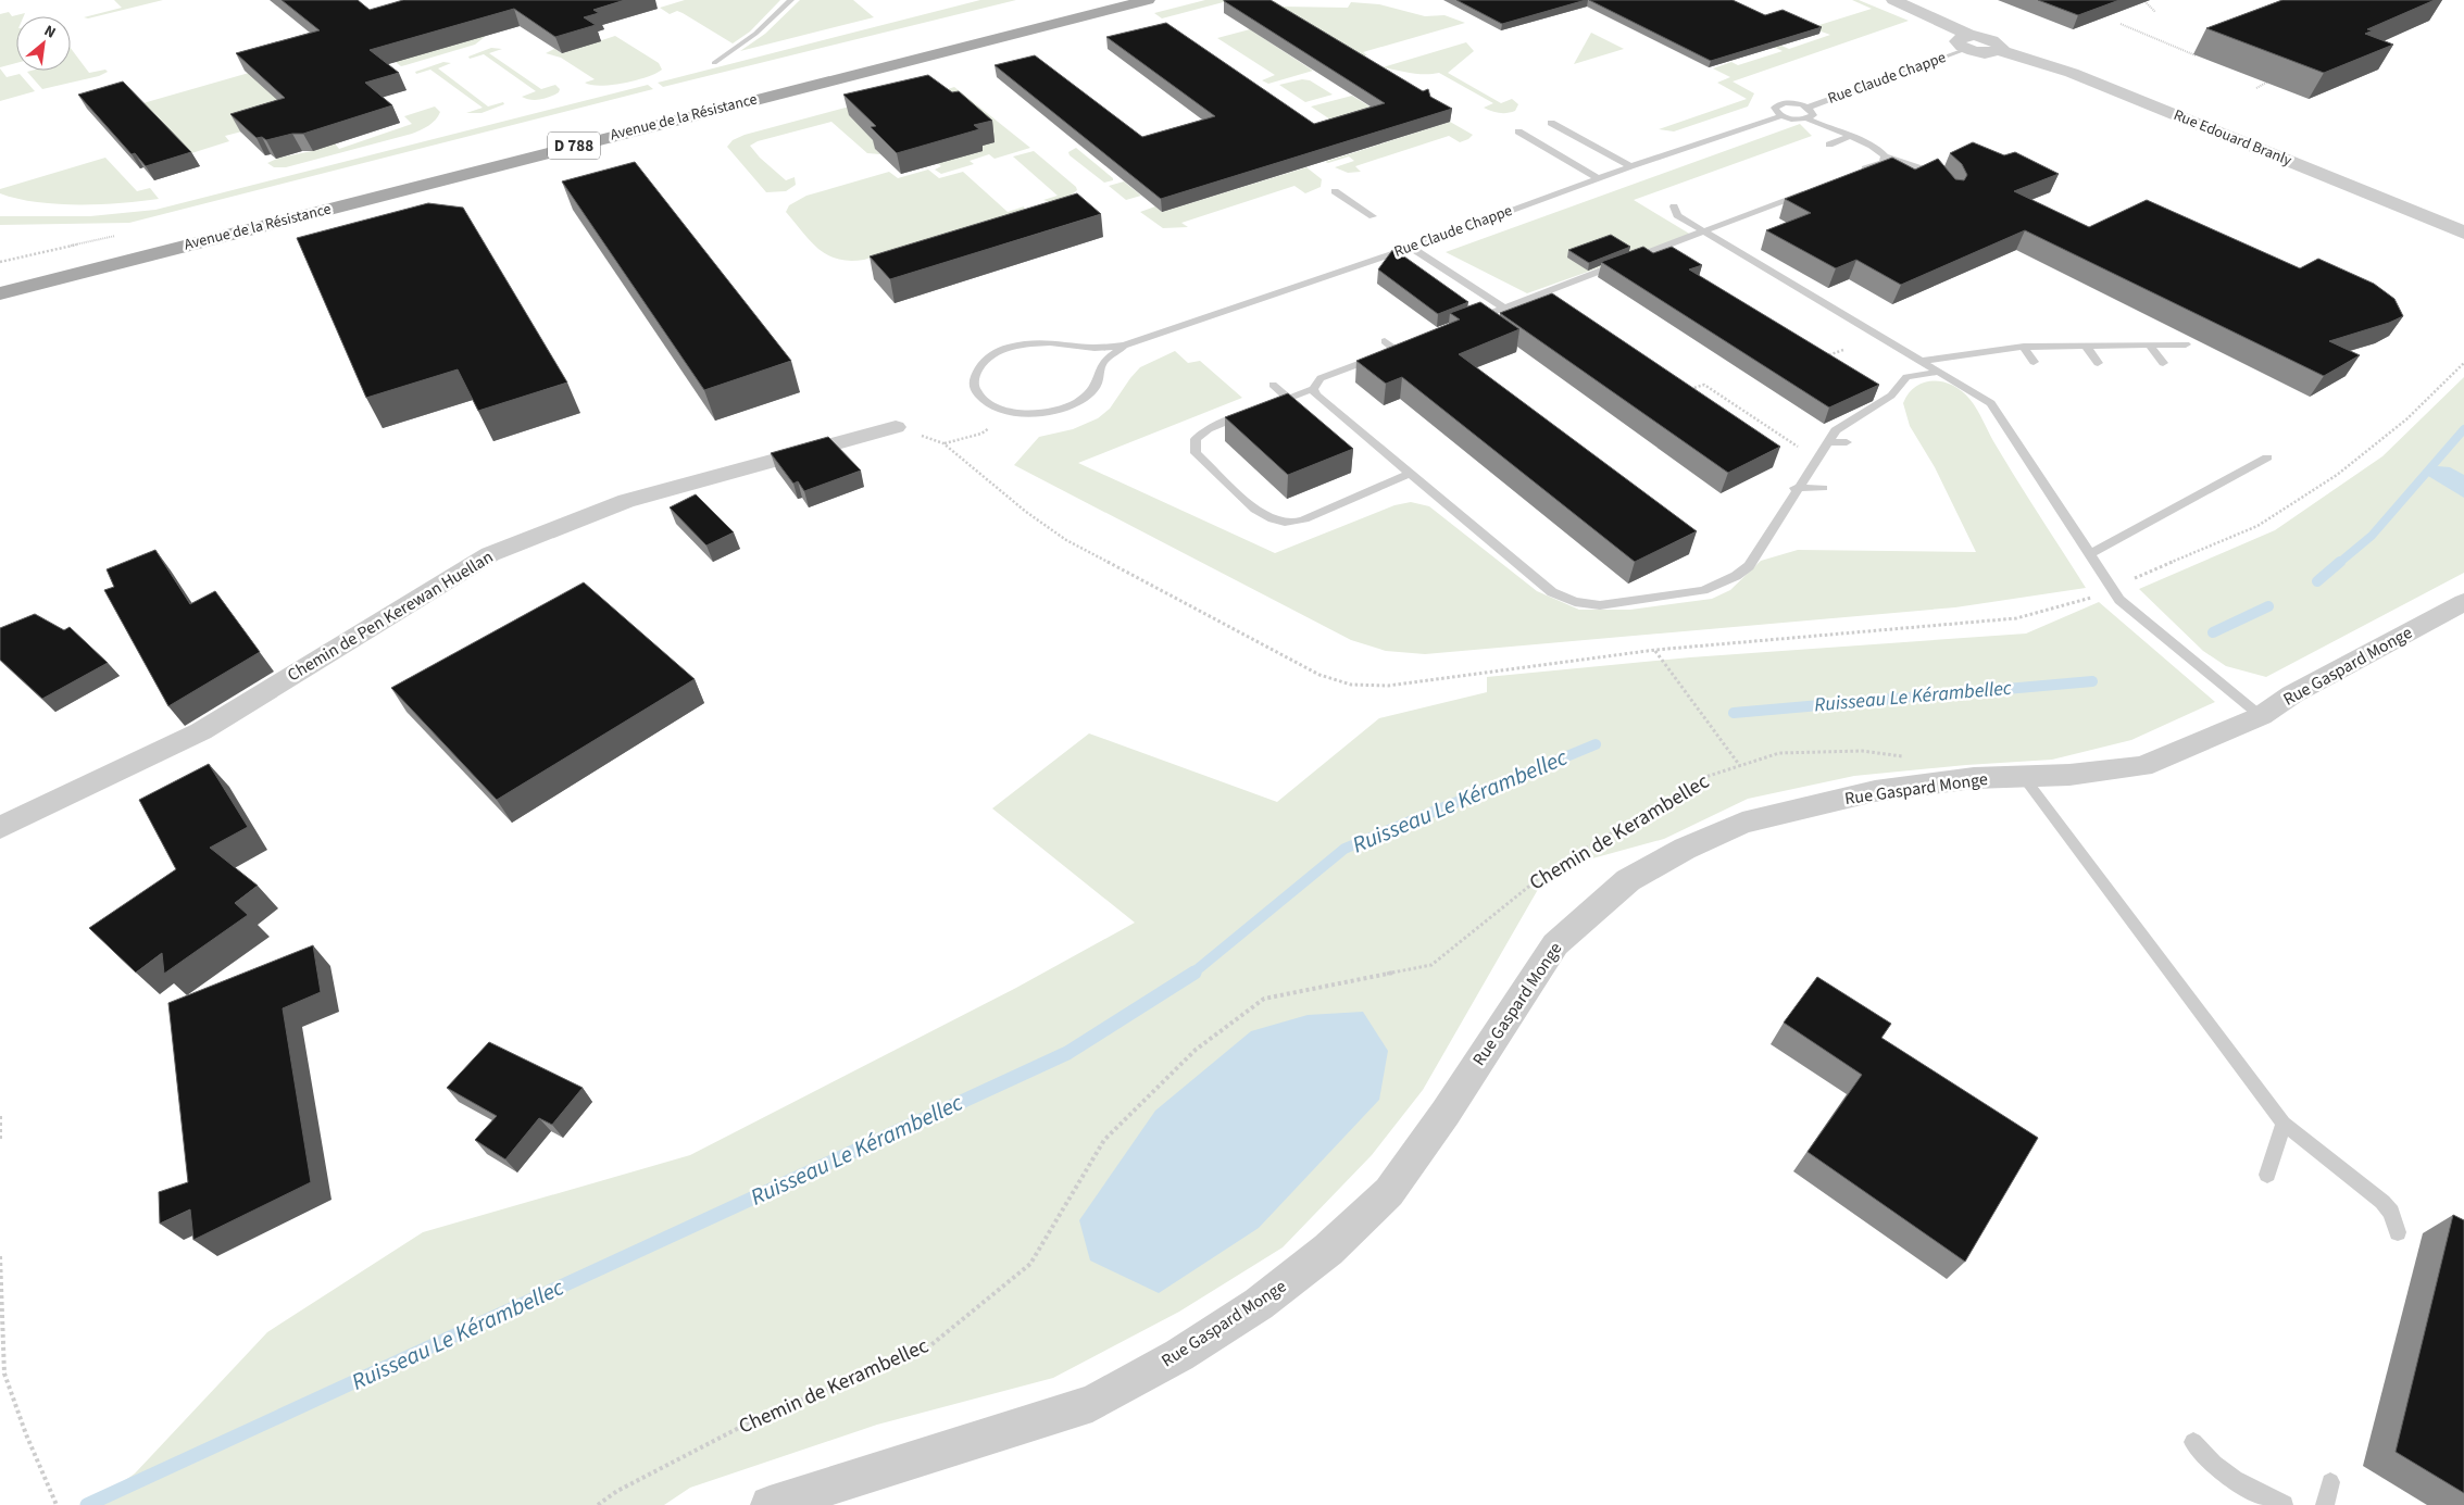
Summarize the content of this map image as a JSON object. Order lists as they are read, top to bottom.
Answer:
{
  "streets": {
    "main road": ["Avenue de la Résistance", "D 788"],
    "street": ["Rue Edouard Branly", "Chemin de Pen Kerewan Huellan", "Rue Gaspard Monge"],
    "lane": ["Rue Claude Chappe"],
    "path": ["Chemin de Kerambellec"]
  },
  "crossings": [
    ["Rue Claude Chappe", "Rue Edouard Branly"]
  ],
  "water": ["Ruisseau Le Kérambellec"],
  "north": "top right"
}
